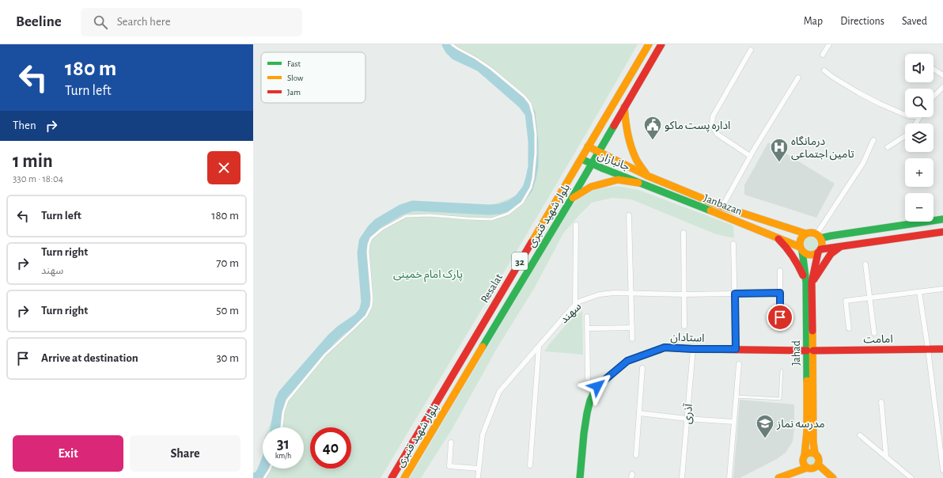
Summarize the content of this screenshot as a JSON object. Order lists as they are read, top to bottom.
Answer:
{
  "streets": {
    "main road": [
      "جانبازان",
      "Janbazan",
      "بلوار شهید قنبری",
      "32",
      "Resalat",
      "استادان",
      "امامت",
      "Jahad"
    ],
    "street": ["سهند", "آذری"]
  },
  "crossings": [
    ["جانبازان", "Janbazan"],
    ["جانبازان", "بلوار شهید قنبری"],
    ["جانبازان", "Resalat"],
    ["Janbazan", "بلوار شهید قنبری"],
    ["Janbazan", "Resalat"],
    ["Janbazan", "Jahad"],
    ["استادان", "امامت"],
    ["استادان", "Jahad"],
    ["استادان", "آذری"],
    ["امامت", "Jahad"]
  ],
  "parks": ["پارک امام خمینی"],
  "places": {
    "public building": ["اداره پست ماکو"],
    "hospital": ["درمانگاه تامین اجتماعی"],
    "school or university": ["مدرسه نماز"]
  },
  "legend": ["Fast", "Slow", "Jam"],
  "page": {
    "header": "Beeline",
    "search": "Search here",
    "nav": ["Map", "Directions", "Saved"],
    "turn": ["180 m", "Turn left"],
    "map_buttons": ["+", "−"],
    "then": "Then",
    "heading": ["1 min", "330 m · 18:04"],
    "list": [
      {
        "name": "Turn left",
        "value": "180 m"
      },
      {
        "name": "Turn right",
        "note": "سهند",
        "value": "70 m"
      },
      {
        "name": "Turn right",
        "value": "50 m"
      },
      {
        "name": "Arrive at destination",
        "value": "30 m"
      }
    ],
    "speed": "31 km/h",
    "limit": "40",
    "buttons": ["Exit", "Share"]
  }
}
